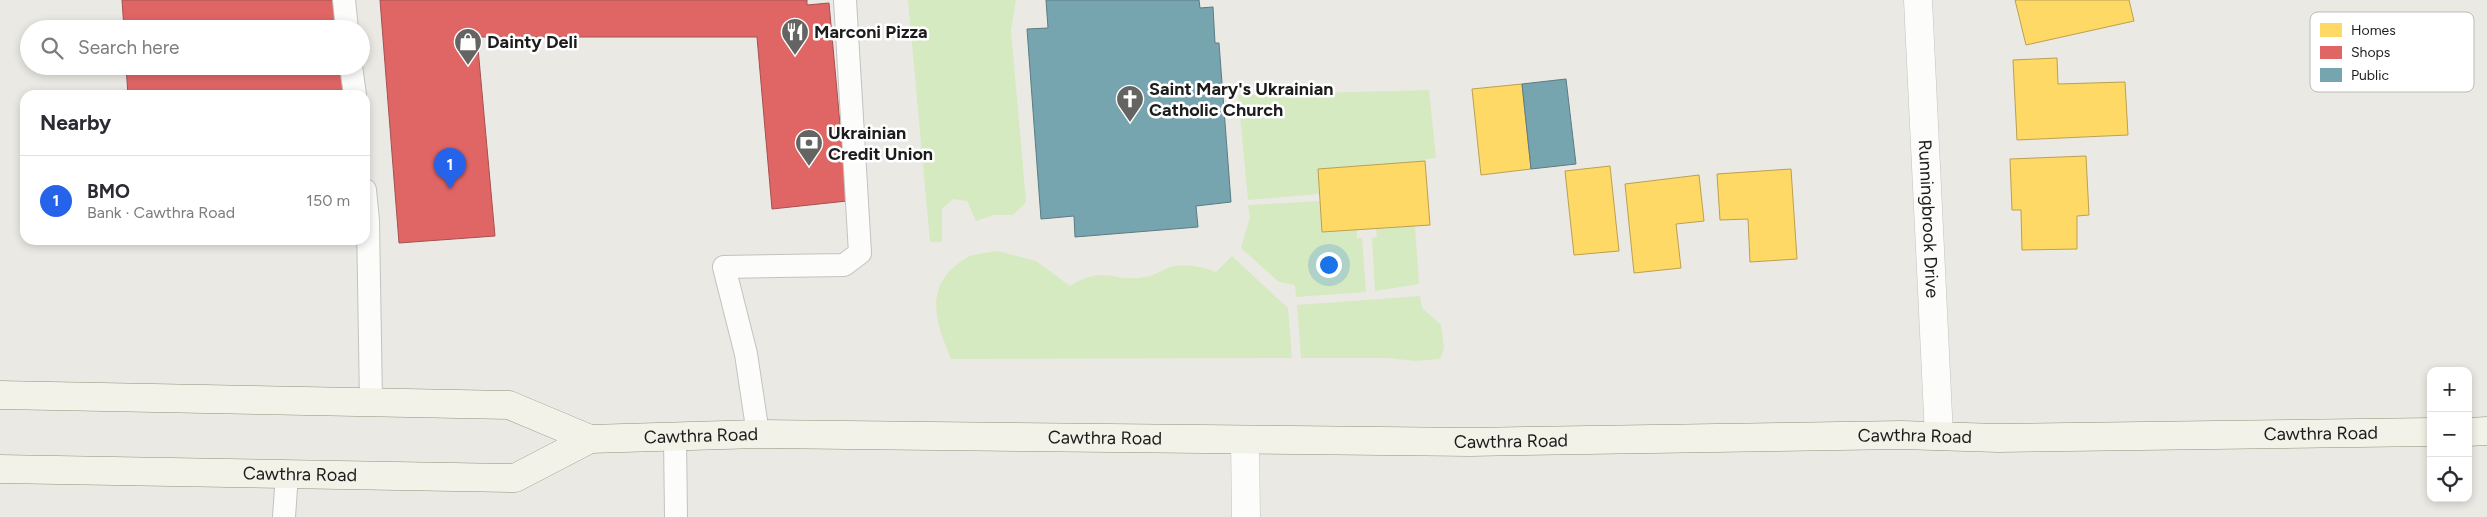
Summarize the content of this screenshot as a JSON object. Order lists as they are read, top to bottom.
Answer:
{
  "streets": {
    "main road": ["Cawthra Road"],
    "street": ["Runningbrook Drive"]
  },
  "crossings": [
    ["Runningbrook Drive", "Cawthra Road"]
  ],
  "places": {
    "restaurant": ["Marconi Pizza"],
    "shop": ["Dainty Deli"],
    "church": ["Saint Mary's Ukrainian Catholic Church"],
    "bank": ["Ukrainian Credit Union"]
  },
  "legend": ["Homes", "Shops", "Public"],
  "page": {
    "search": "Search here",
    "heading": "Nearby",
    "pins": "1",
    "list": [
      {
        "mark": "1",
        "name": "BMO",
        "note": "Bank · Cawthra Road",
        "value": "150 m"
      }
    ],
    "map_buttons": ["+", "−"]
  }
}
